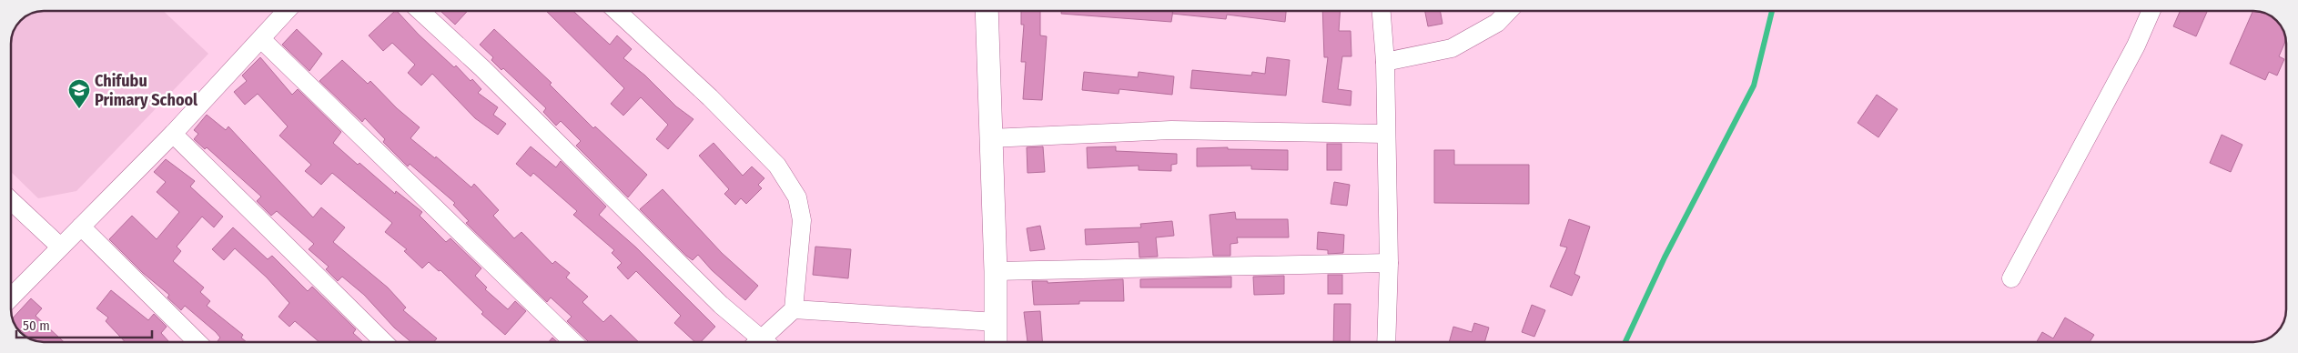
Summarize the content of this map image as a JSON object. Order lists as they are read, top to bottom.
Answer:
{
  "places": {
    "school or university": ["Chifubu Primary School"]
  },
  "scale_bar": "50 m"
}
